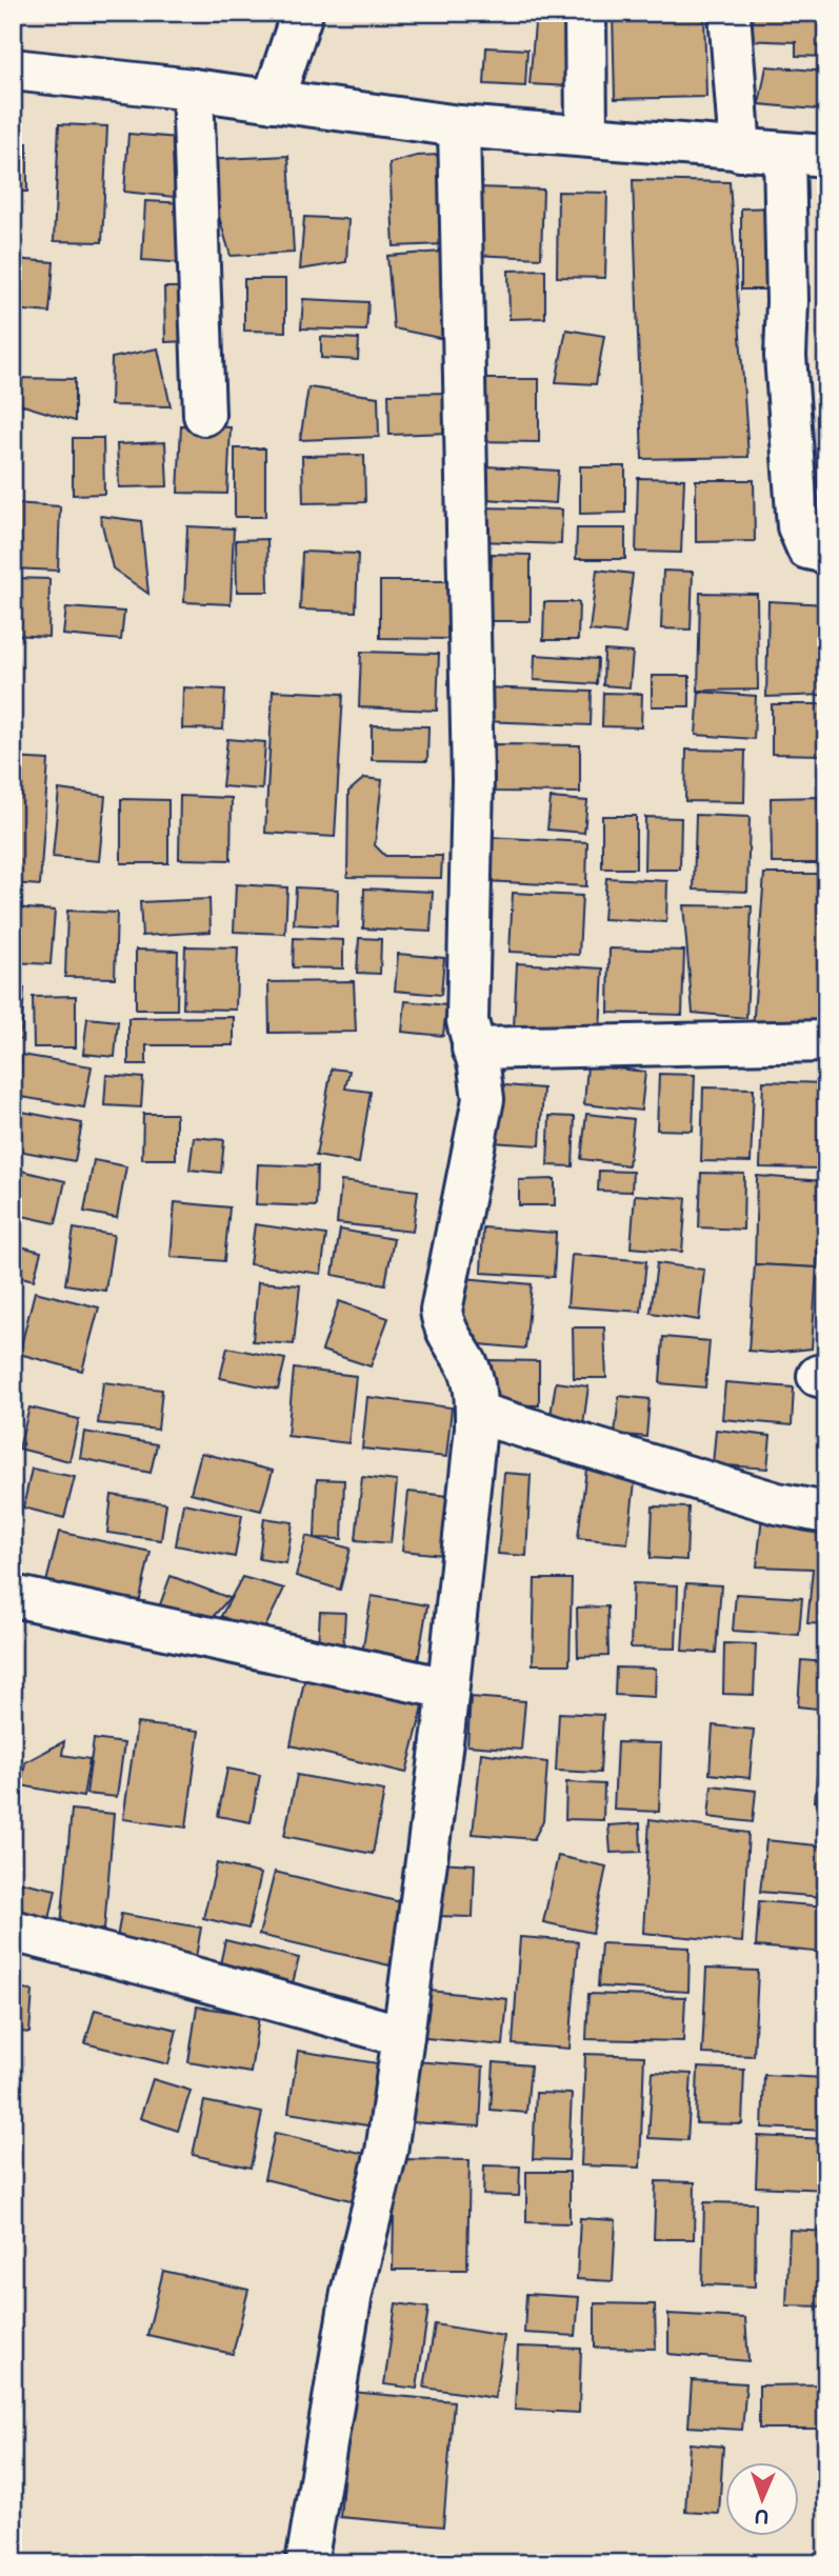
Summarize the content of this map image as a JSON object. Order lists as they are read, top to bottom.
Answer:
{
  "north": "bottom"
}
